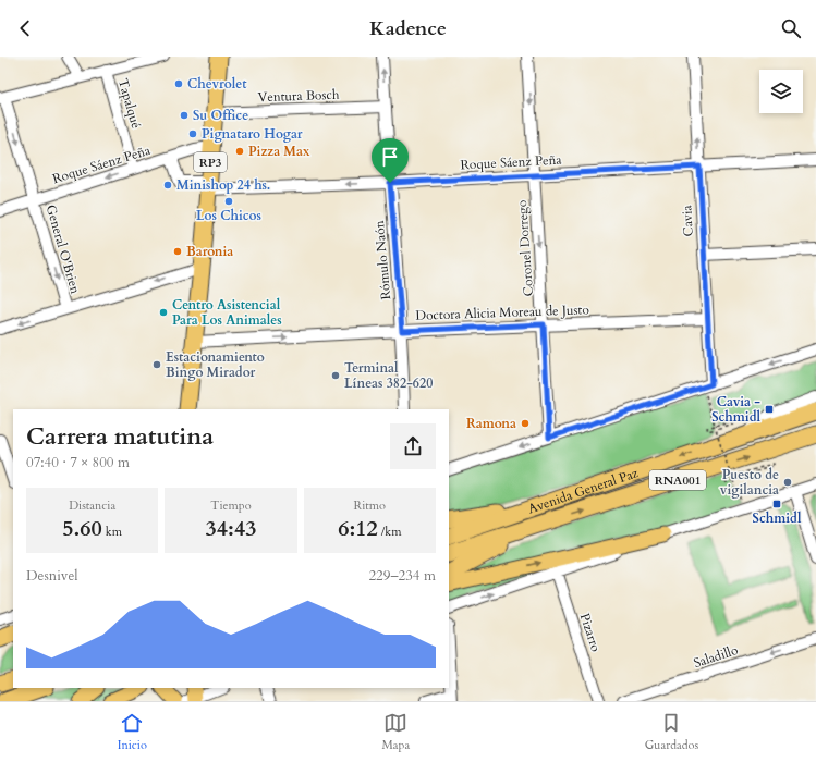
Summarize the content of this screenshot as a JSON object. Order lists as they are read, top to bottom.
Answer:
{
  "streets": {
    "highway": ["RP3", "RNA001", "Avenida General Paz"],
    "street": [
      "Ventura Bosch",
      "Tapalqué",
      "Roque Sáenz Peña",
      "Cavia",
      "Coronel Dorrego",
      "General O'Brien",
      "Rómulo Naón",
      "Doctora Alicia Moreau de Justo",
      "Pizarro",
      "Saladillo"
    ]
  },
  "crossings": [
    ["Ventura Bosch", "RP3"],
    ["Ventura Bosch", "Rómulo Naón"],
    ["Tapalqué", "Roque Sáenz Peña"],
    ["RP3", "Roque Sáenz Peña"],
    ["RP3", "Doctora Alicia Moreau de Justo"],
    ["Roque Sáenz Peña", "Cavia"],
    ["Roque Sáenz Peña", "Coronel Dorrego"],
    ["Roque Sáenz Peña", "General O'Brien"],
    ["Roque Sáenz Peña", "Rómulo Naón"],
    ["Cavia", "Doctora Alicia Moreau de Justo"],
    ["Coronel Dorrego", "Doctora Alicia Moreau de Justo"],
    ["Rómulo Naón", "Doctora Alicia Moreau de Justo"]
  ],
  "one_way": [
    "Coronel Dorrego",
    "General O'Brien",
    "Doctora Alicia Moreau de Justo",
    "Saladillo"
  ],
  "places": {
    "other": [
      "Chevrolet",
      "Su Office",
      "Pignataro Hogar",
      "Pizza Max",
      "Minishop 24 hs.",
      "Los Chicos",
      "Baronia",
      "Centro Asistencial Para Los Animales",
      "Estacionamiento Bingo Mirador",
      "Terminal Líneas 382-620",
      "Ramona",
      "Puesto de vigilancia"
    ],
    "transit": ["Cavia - Schmidl", "Schmidl"]
  },
  "page": {
    "header": "Kadence",
    "heading": ["Carrera matutina", "07:40 · 7 × 800 m"],
    "stats": [
      ["Distancia", "5.60 km"],
      ["Tiempo", "34:43"],
      ["Ritmo", "6:12 /km"]
    ],
    "chart": ["Desnivel", "229–234 m"],
    "tabs": ["Inicio", "Mapa", "Guardados"]
  }
}
